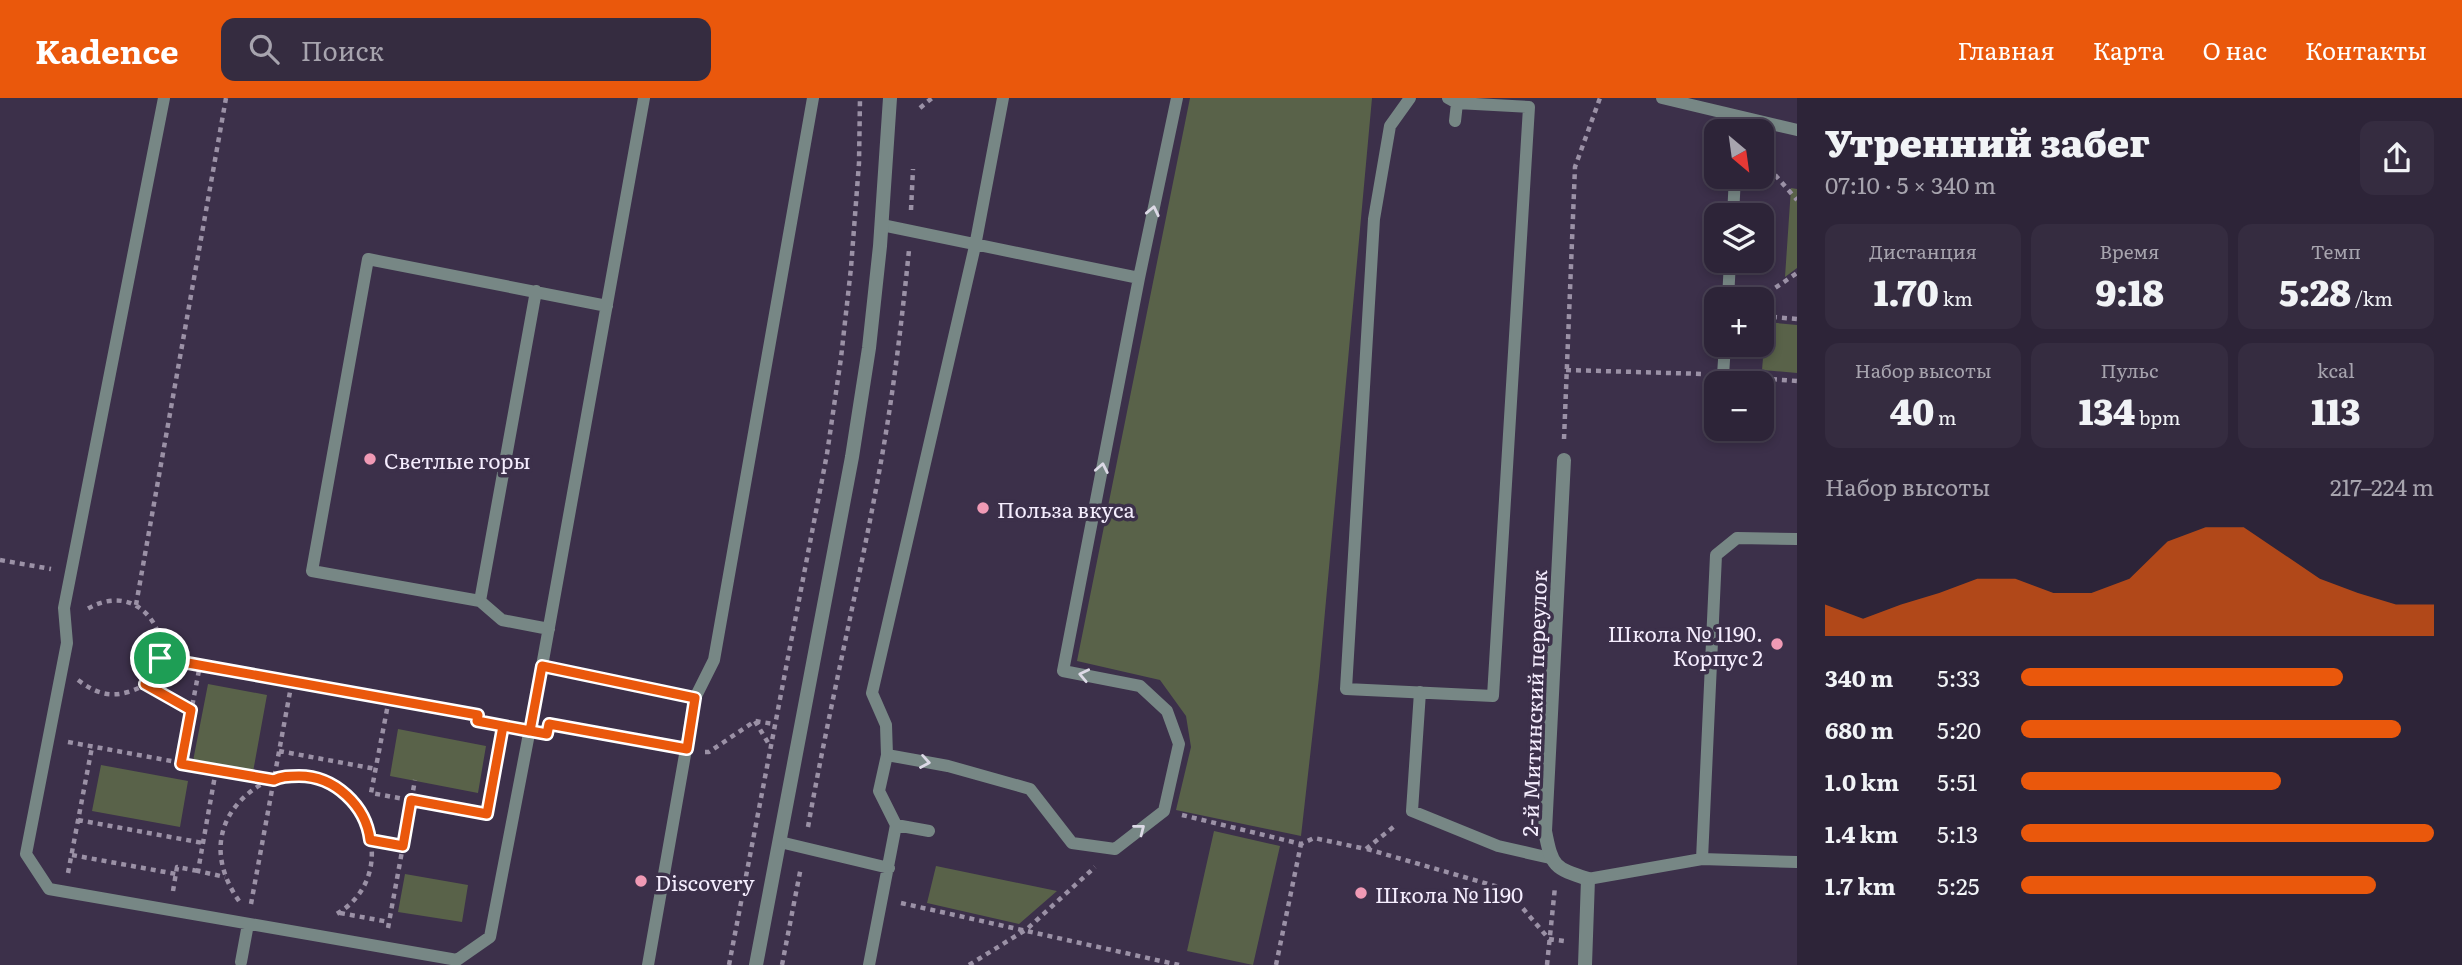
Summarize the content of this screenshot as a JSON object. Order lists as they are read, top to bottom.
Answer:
{
  "streets": {
    "street": ["2-й Митинский переулок"]
  },
  "places": [
    "Светлые горы",
    "Польза вкуса",
    "Школа № 1190. Корпус 2",
    "Discovery",
    "Школа № 1190"
  ],
  "north": "bottom right",
  "page": {
    "header": "Kadence",
    "search": "Поиск",
    "nav": [
      "Главная",
      "Карта",
      "О нас",
      "Контакты"
    ],
    "heading": ["Утренний забег", "07:10 · 5 × 340 m"],
    "map_buttons": ["+", "−"],
    "stats": [
      ["Дистанция", "1.70 km"],
      ["Время", "9:18"],
      ["Темп", "5:28 /km"],
      ["Набор высоты", "40 m"],
      ["Пульс", "134 bpm"],
      ["kcal", "113"]
    ],
    "chart": ["Набор высоты", "217–224 m"],
    "list": [
      {
        "name": "340 m",
        "note": "5:33"
      },
      {
        "name": "680 m",
        "note": "5:20"
      },
      {
        "name": "1.0 km",
        "note": "5:51"
      },
      {
        "name": "1.4 km",
        "note": "5:13"
      },
      {
        "name": "1.7 km",
        "note": "5:25"
      }
    ]
  }
}
